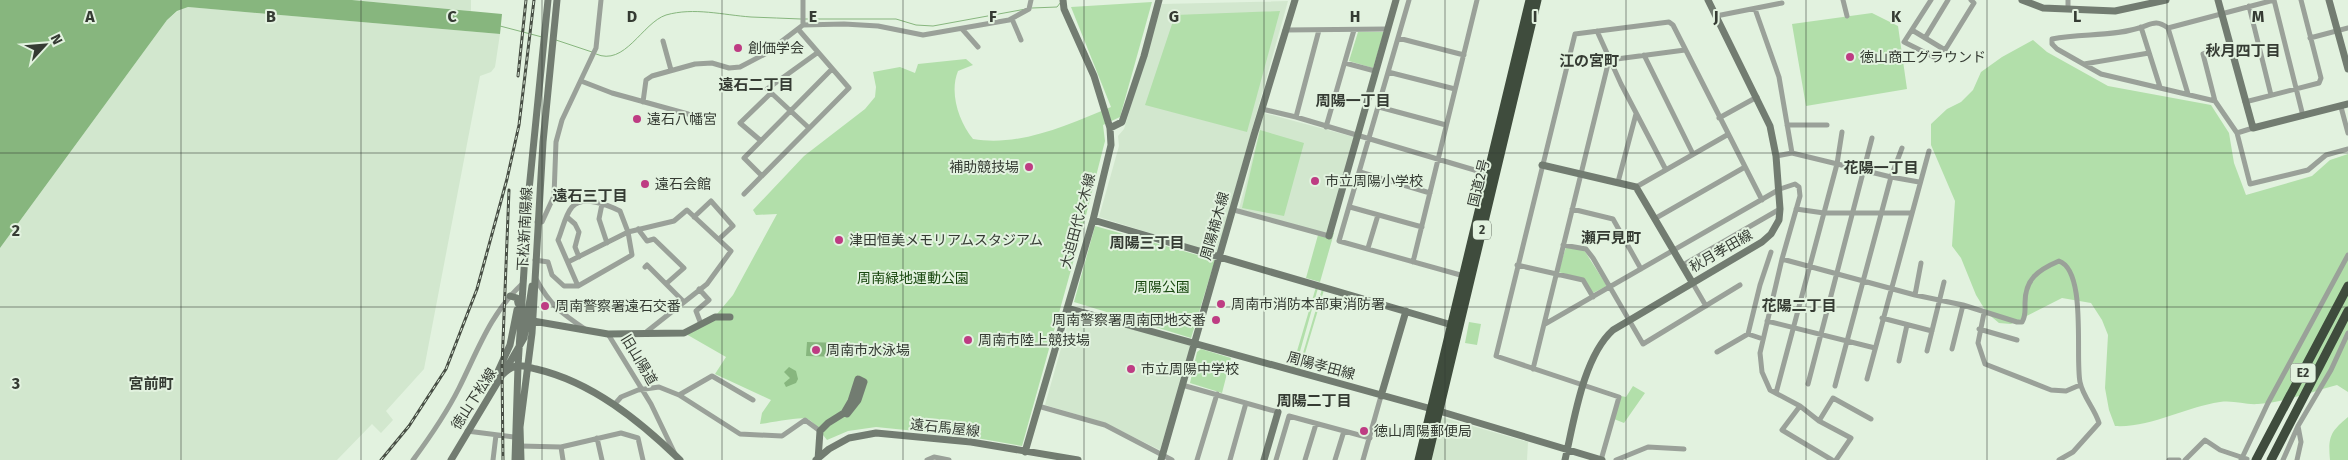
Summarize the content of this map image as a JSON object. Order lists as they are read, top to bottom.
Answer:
{
  "streets": {
    "highway": ["国道2号", "2", "E2"],
    "street": [
      "大迫田代々木線",
      "周陽楠木線",
      "下松新南陽線",
      "秋月孝田線",
      "旧山陽道",
      "周陽孝田線",
      "徳山下松線",
      "遠石馬屋線"
    ]
  },
  "crossings": [
    ["国道2号", "周陽孝田線"],
    ["大迫田代々木線", "周陽孝田線"],
    ["大迫田代々木線", "遠石馬屋線"],
    ["周陽楠木線", "周陽孝田線"],
    ["下松新南陽線", "旧山陽道"],
    ["下松新南陽線", "徳山下松線"],
    ["秋月孝田線", "周陽孝田線"]
  ],
  "districts": [
    "秋月四丁目",
    "江の宮町",
    "遠石二丁目",
    "周陽一丁目",
    "花陽一丁目",
    "遠石三丁目",
    "瀬戸見町",
    "周陽三丁目",
    "花陽二丁目",
    "宮前町",
    "周陽二丁目"
  ],
  "parks": ["周南緑地運動公園", "周陽公園"],
  "places": [
    "創価学会",
    "徳山商工グラウンド",
    "遠石八幡宮",
    "補助競技場",
    "市立周陽小学校",
    "遠石会館",
    "津田恒美メモリアムスタジアム",
    "周南市消防本部東消防署",
    "周南警察署遠石交番",
    "周南警察署周南団地交番",
    "周南市陸上競技場",
    "周南市水泳場",
    "市立周陽中学校",
    "徳山周陽郵便局"
  ],
  "north": "top right",
  "grid": {
    "columns": [
      "A",
      "B",
      "C",
      "D",
      "E",
      "F",
      "G",
      "H",
      "I",
      "J",
      "K",
      "L",
      "M"
    ],
    "rows": ["2", "3"]
  }
}
